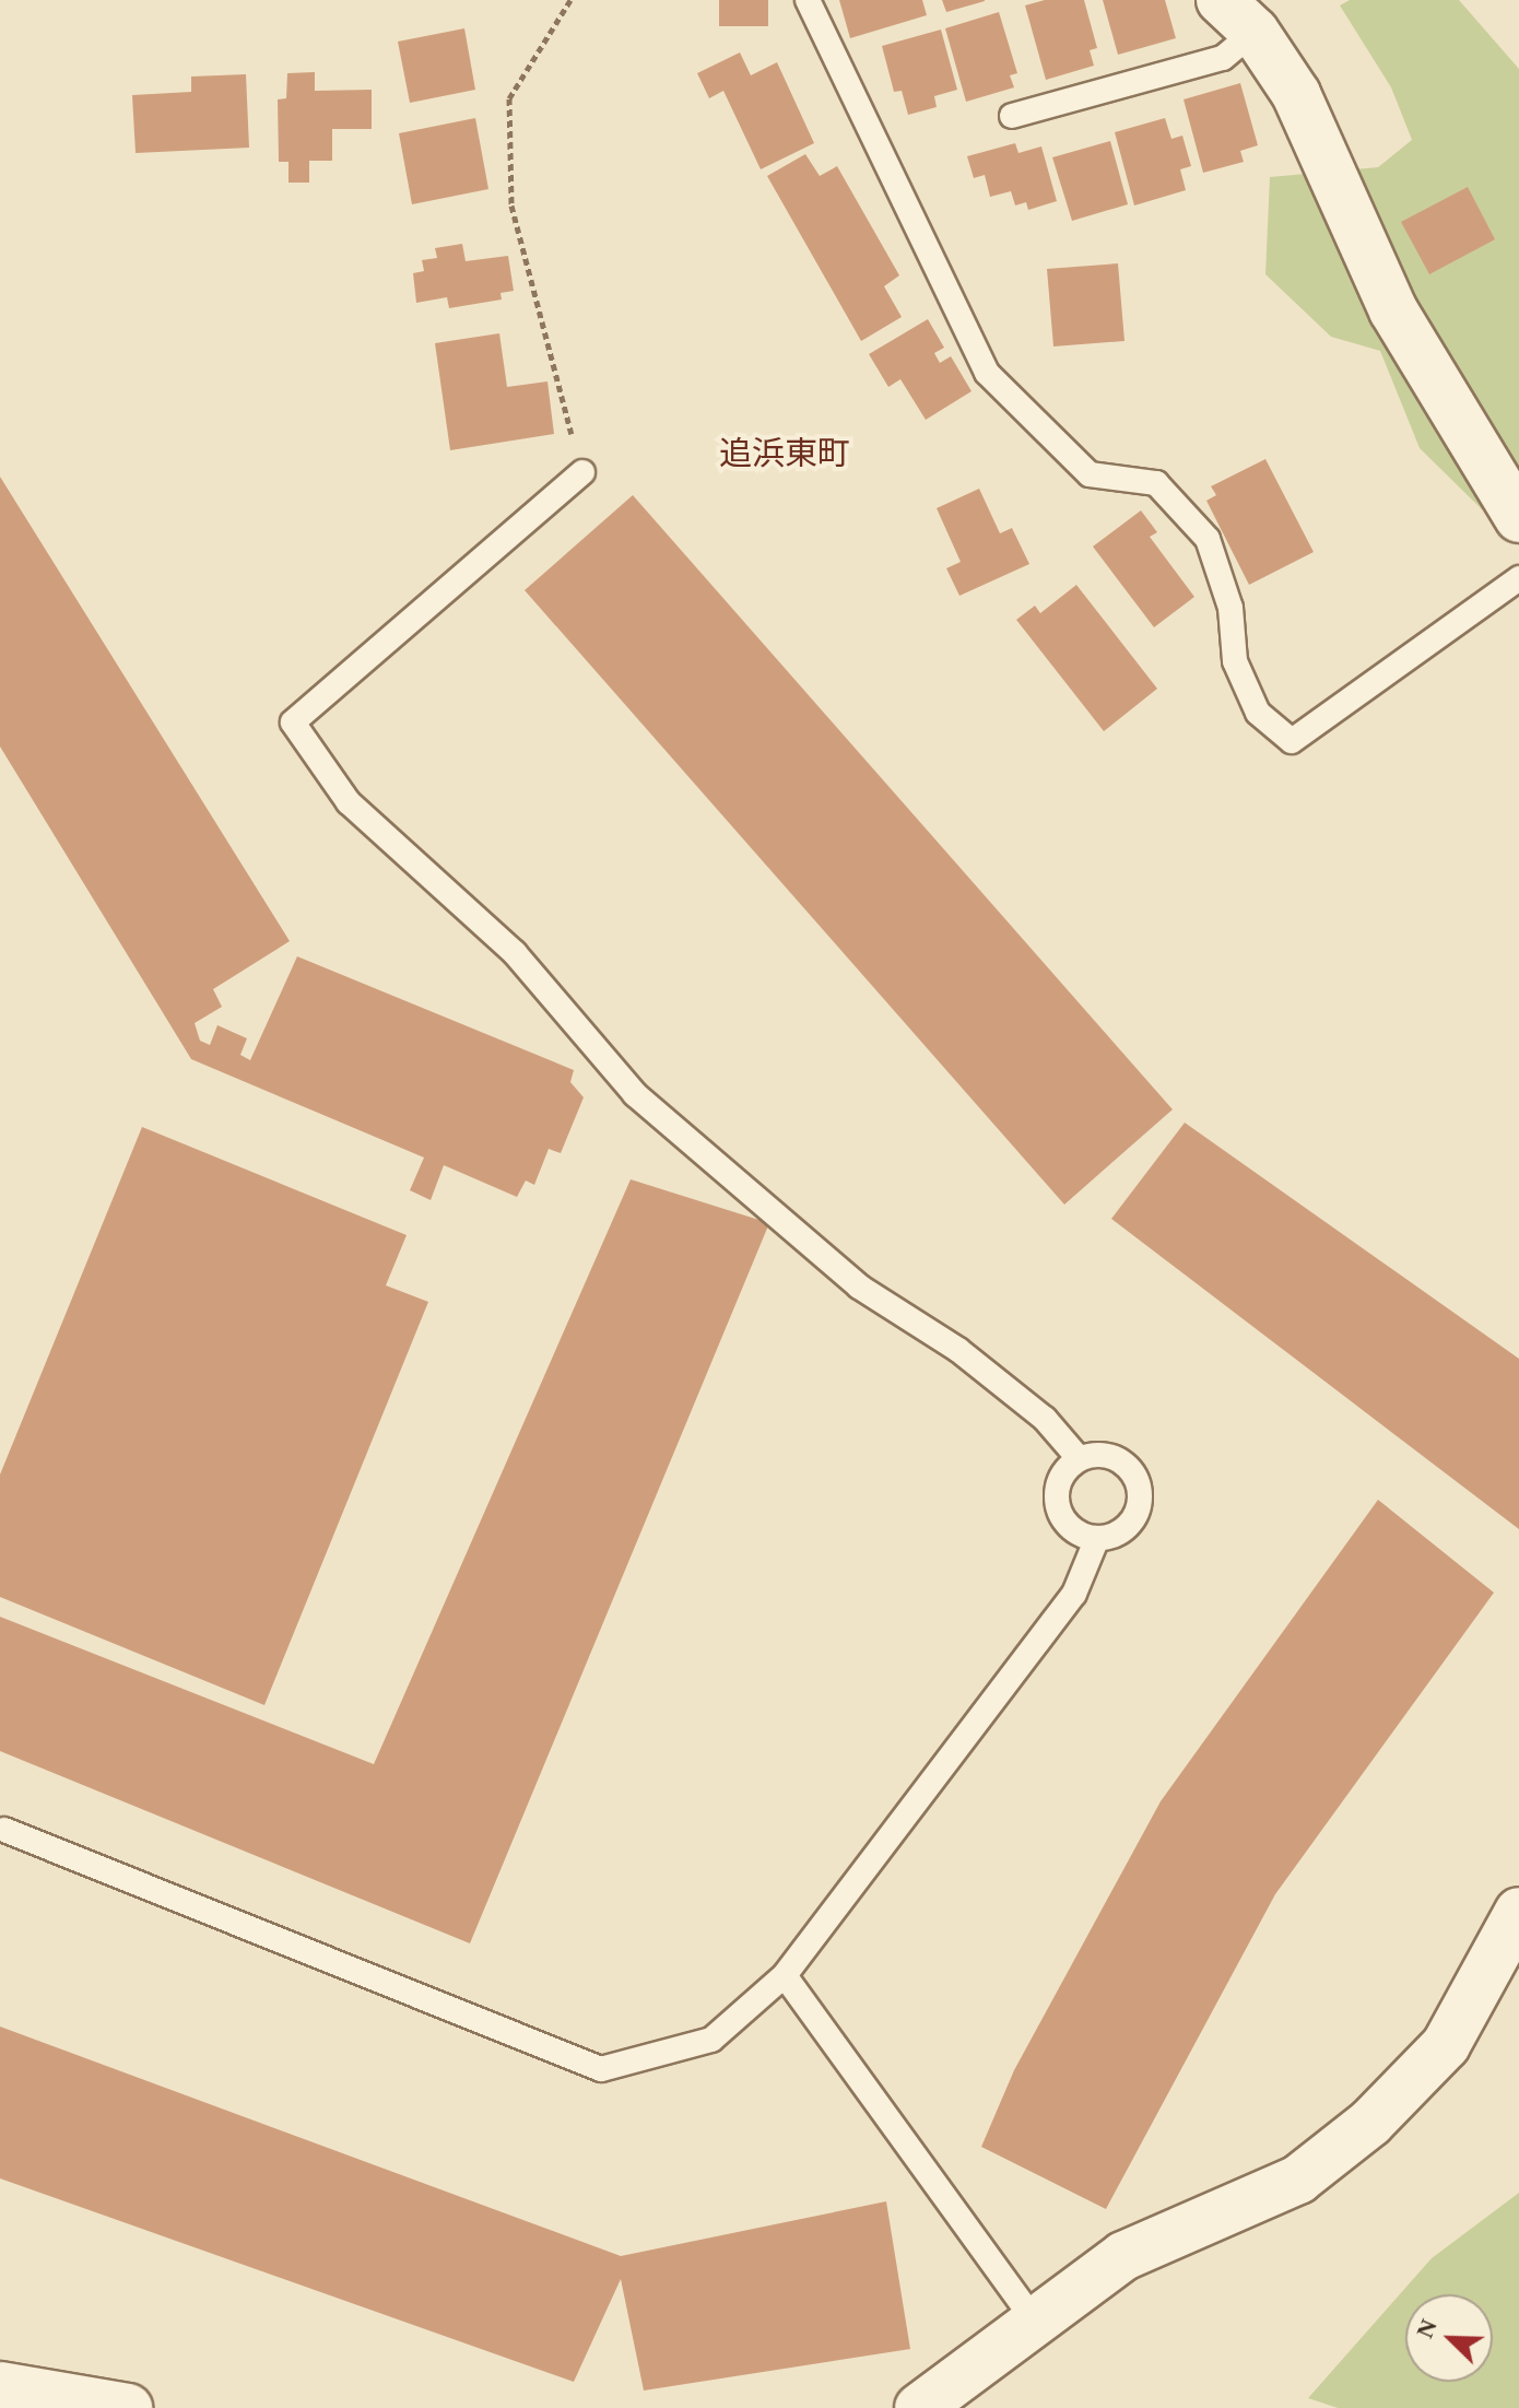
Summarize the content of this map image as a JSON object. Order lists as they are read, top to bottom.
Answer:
{
  "districts": ["追浜東町"],
  "north": "top left"
}
